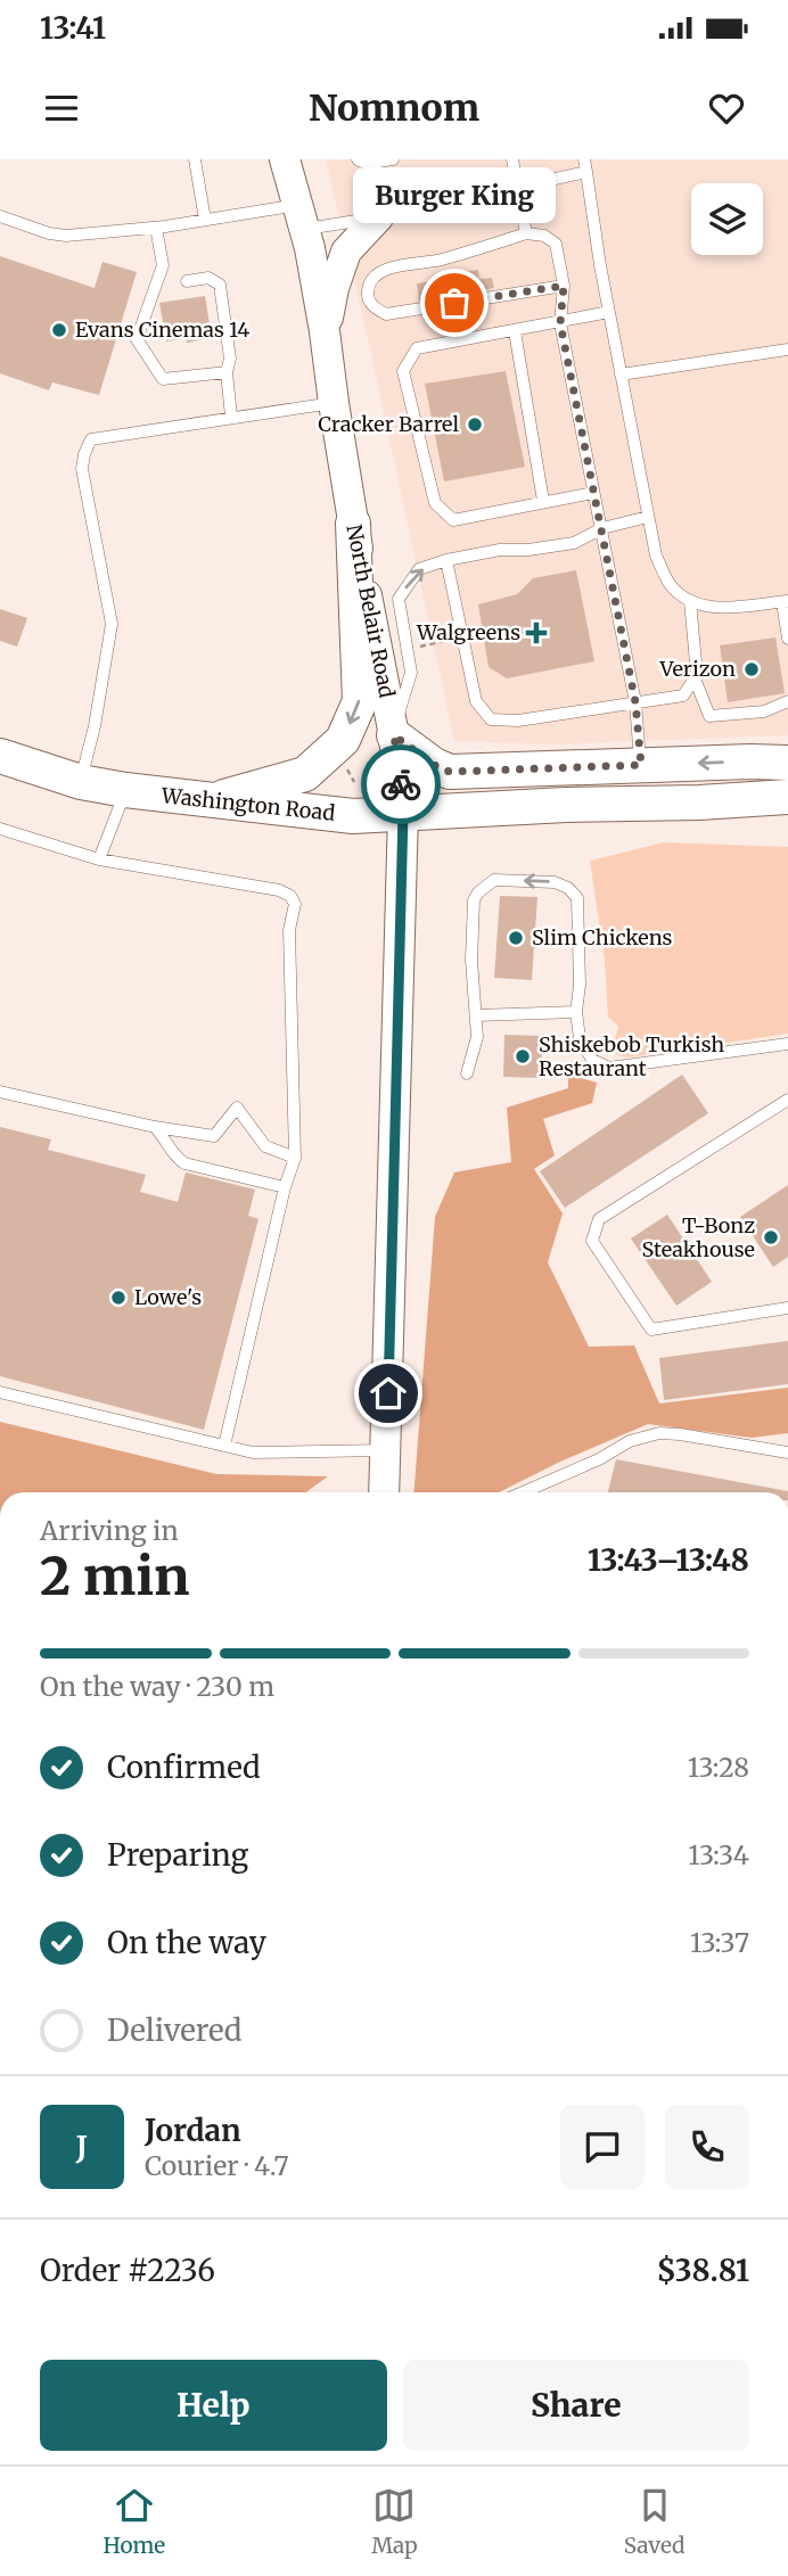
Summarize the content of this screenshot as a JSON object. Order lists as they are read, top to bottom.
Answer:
{
  "streets": {
    "main road": ["North Belair Road", "Washington Road"]
  },
  "crossings": [
    ["North Belair Road", "Washington Road"]
  ],
  "places": {
    "other": [
      "Burger King",
      "Evans Cinemas 14",
      "Cracker Barrel",
      "Verizon",
      "Slim Chickens",
      "Shiskebob Turkish Restaurant",
      "T-Bonz Steakhouse",
      "Lowe's"
    ],
    "health": ["Walgreens"]
  },
  "page": {
    "status": "13:41",
    "header": "Nomnom",
    "bubble": "Burger King",
    "heading": ["2 min", "Arriving in", "13:43–13:48"],
    "panel": [
      "Jordan",
      "Courier · 4.7",
      "Order #2236",
      "$38.81"
    ],
    "bar": "On the way · 230 m",
    "list": [
      ["Confirmed", "13:28"],
      ["Preparing", "13:34"],
      ["On the way", "13:37"],
      "Delivered"
    ],
    "round": "J",
    "buttons": ["Help", "Share"],
    "tabs": ["Home", "Map", "Saved"]
  }
}
